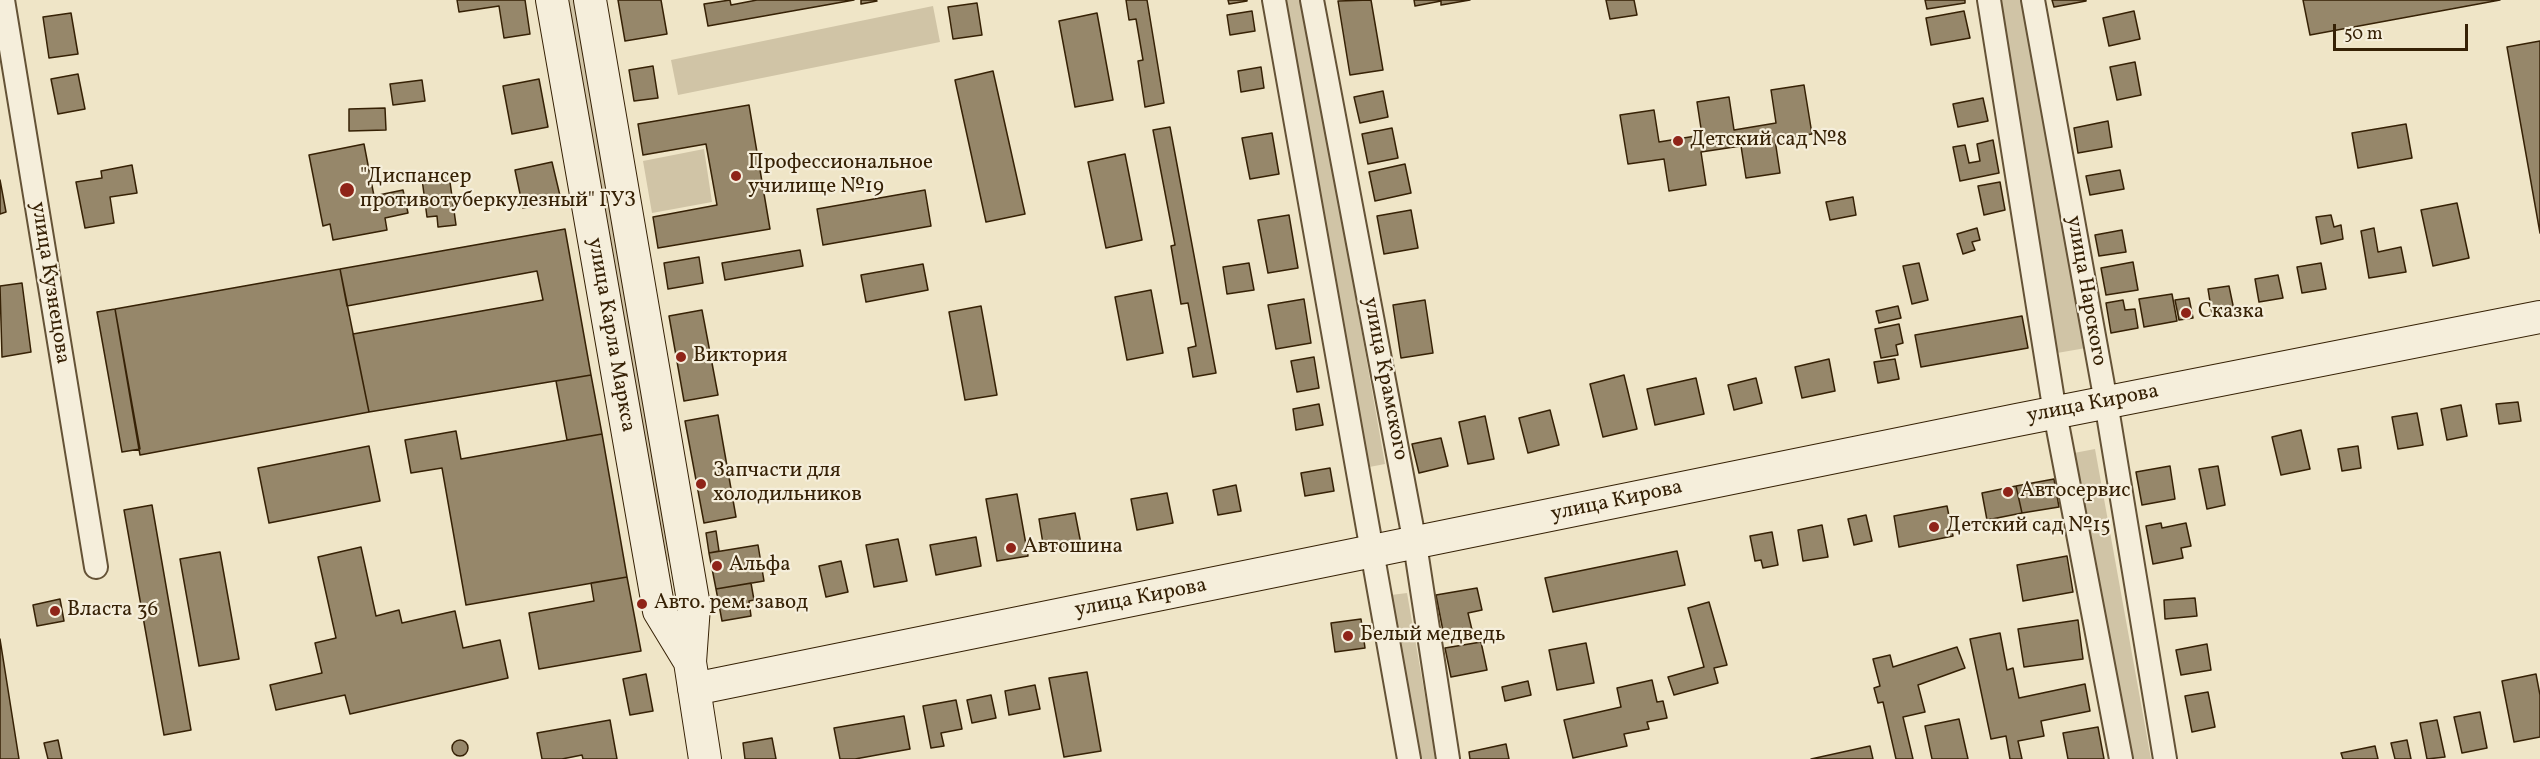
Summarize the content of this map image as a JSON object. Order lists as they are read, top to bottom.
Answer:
{
  "streets": {
    "main road": ["улица Карла Маркса", "улица Кирова"],
    "street": ["улица Кузнецова", "улица Нарского", "улица Крамского"]
  },
  "crossings": [
    ["улица Нарского", "улица Кирова"],
    ["улица Карла Маркса", "улица Кирова"],
    ["улица Крамского", "улица Кирова"]
  ],
  "places": [
    "Детский сад №8",
    "Профессиональное училище №19",
    "\"Диспансер противотуберкулезный\" ГУЗ",
    "Сказка",
    "Виктория",
    "Запчасти для холодильников",
    "Автосервис",
    "Детский сад №15",
    "Автошина",
    "Альфа",
    "Авто. рем. завод",
    "Власта 36",
    "Белый медведь"
  ],
  "scale_bar": "50 m"
}
